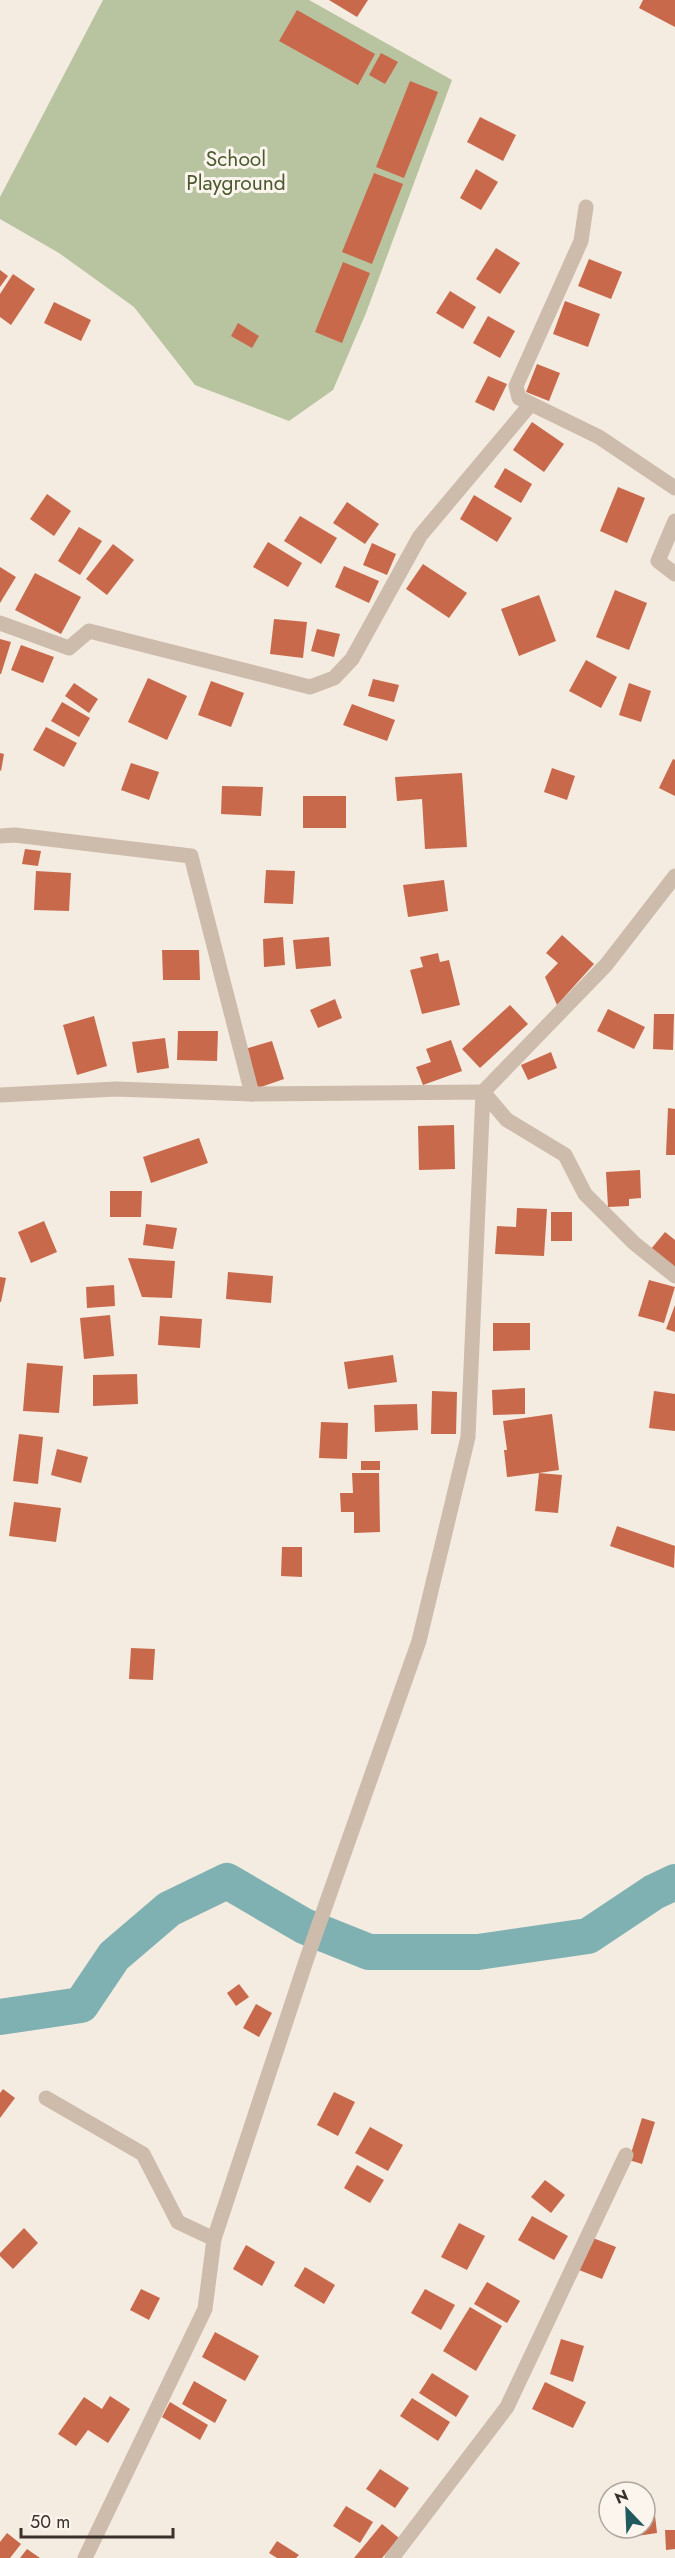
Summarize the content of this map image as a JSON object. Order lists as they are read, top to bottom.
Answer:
{
  "parks": ["School Playground"],
  "scale_bar": "50 m",
  "north": "top left"
}
